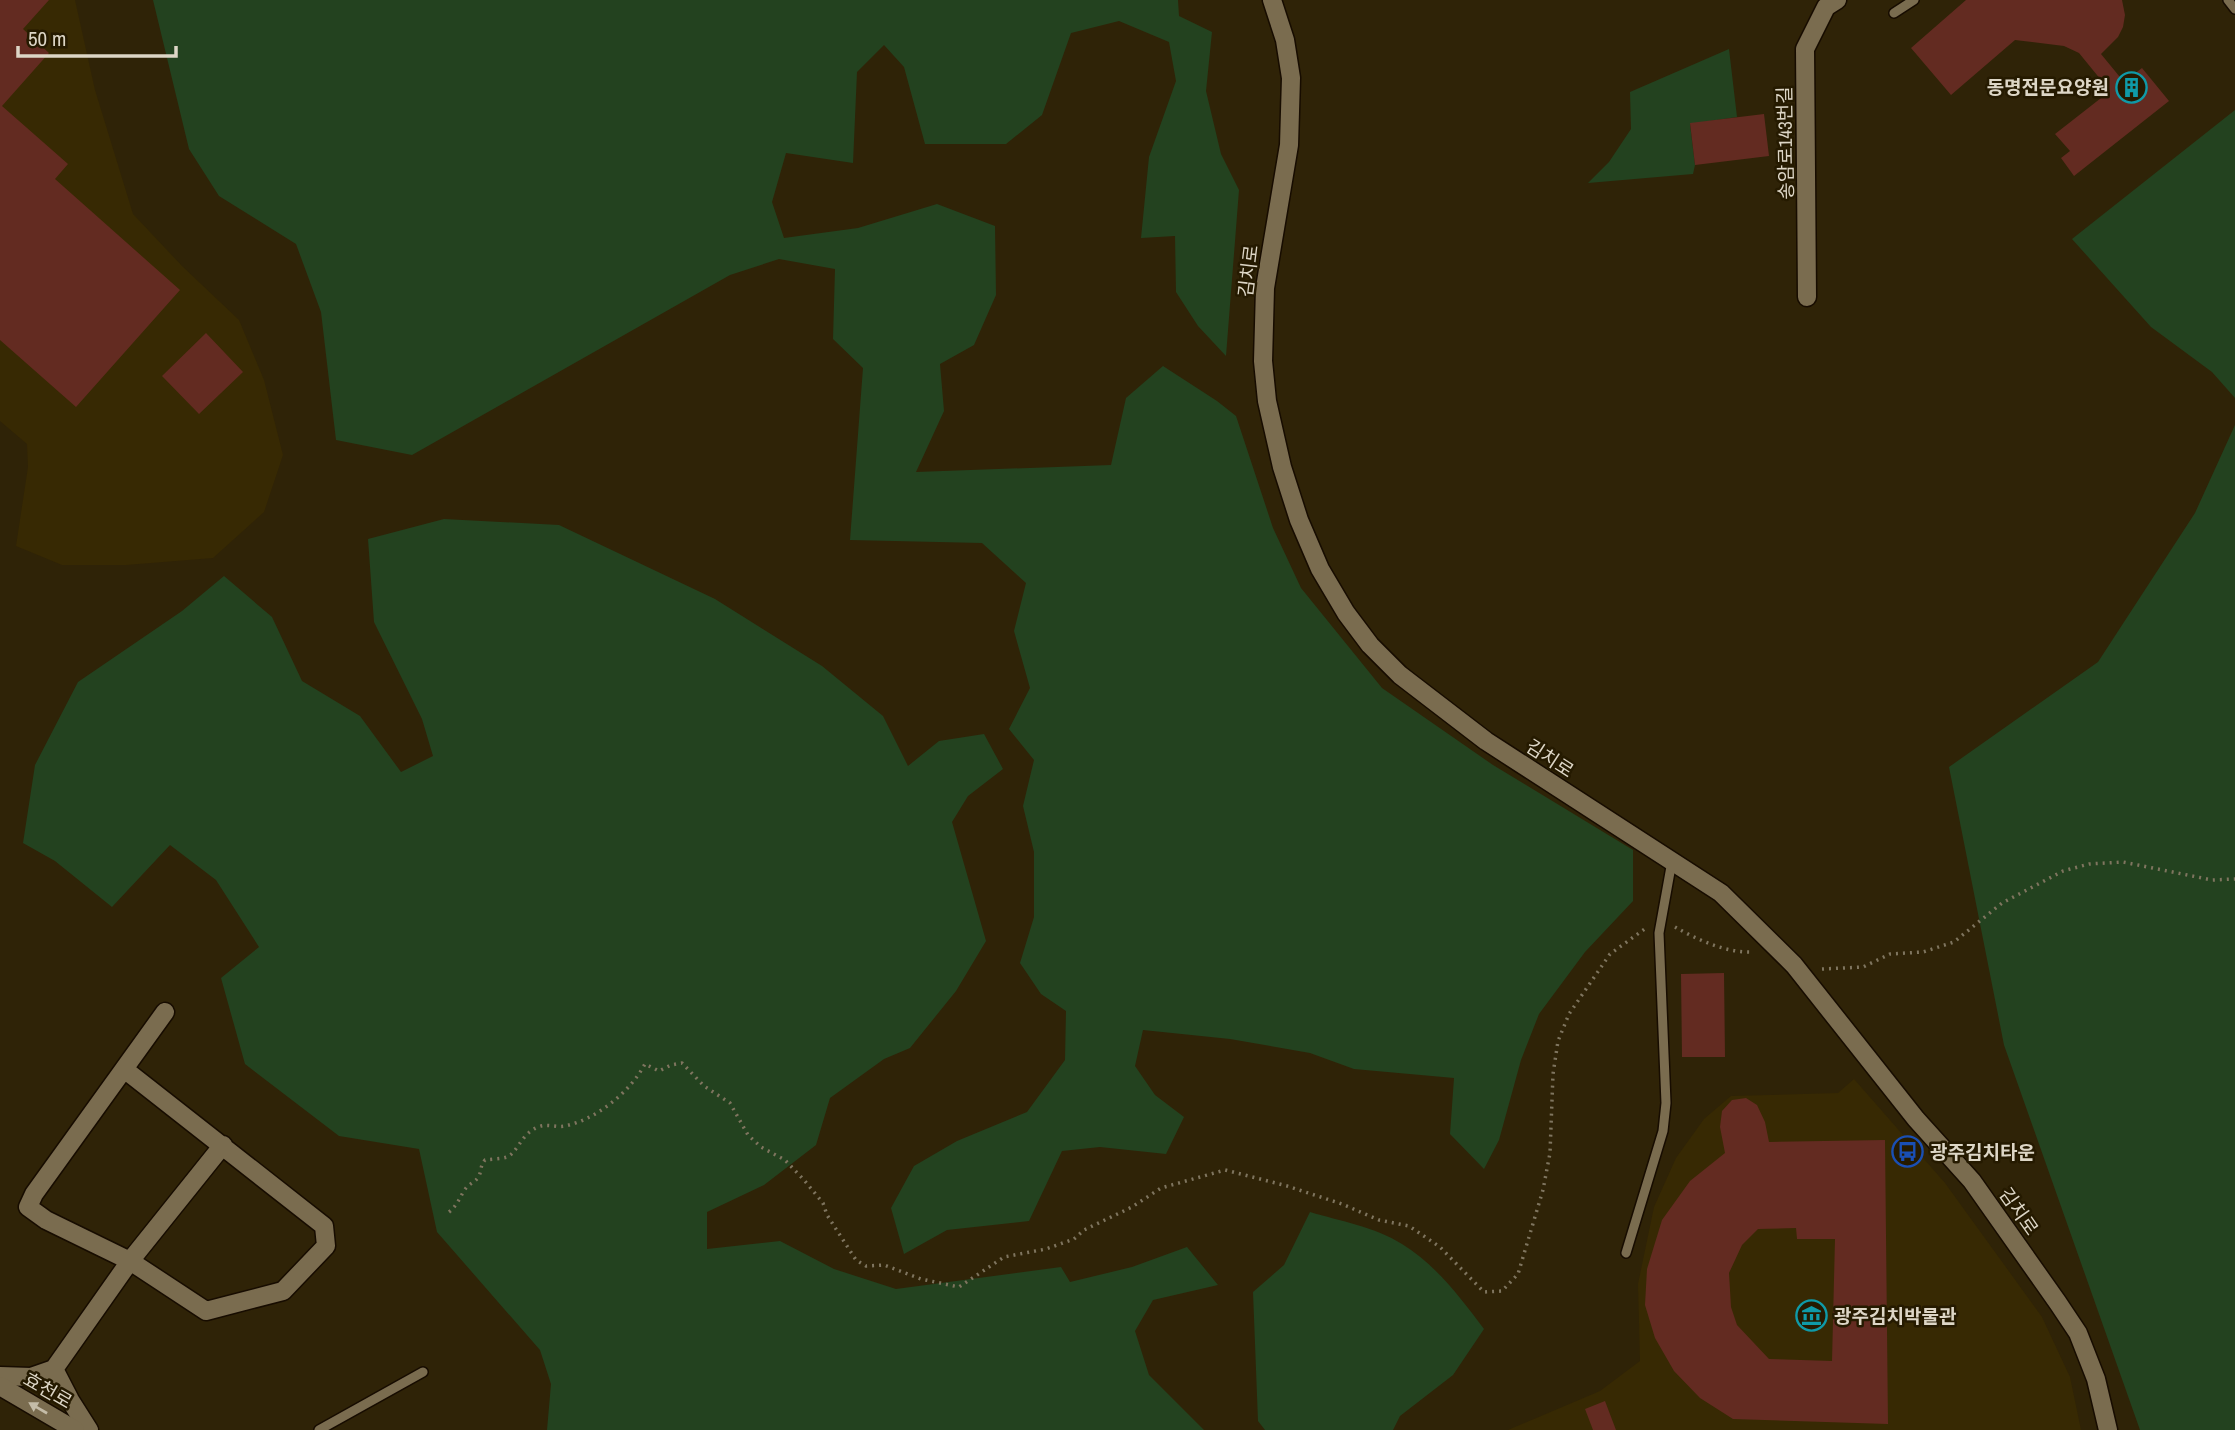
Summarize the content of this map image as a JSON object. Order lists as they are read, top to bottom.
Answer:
{
  "streets": {
    "street": ["송암로143번길", "김치로", "효천로"]
  },
  "one_way": ["효천로"],
  "places": {
    "building": ["동명전문요양원"],
    "bus stop": ["광주김치타운"],
    "museum": ["광주김치박물관"]
  },
  "scale_bar": "50 m"
}
